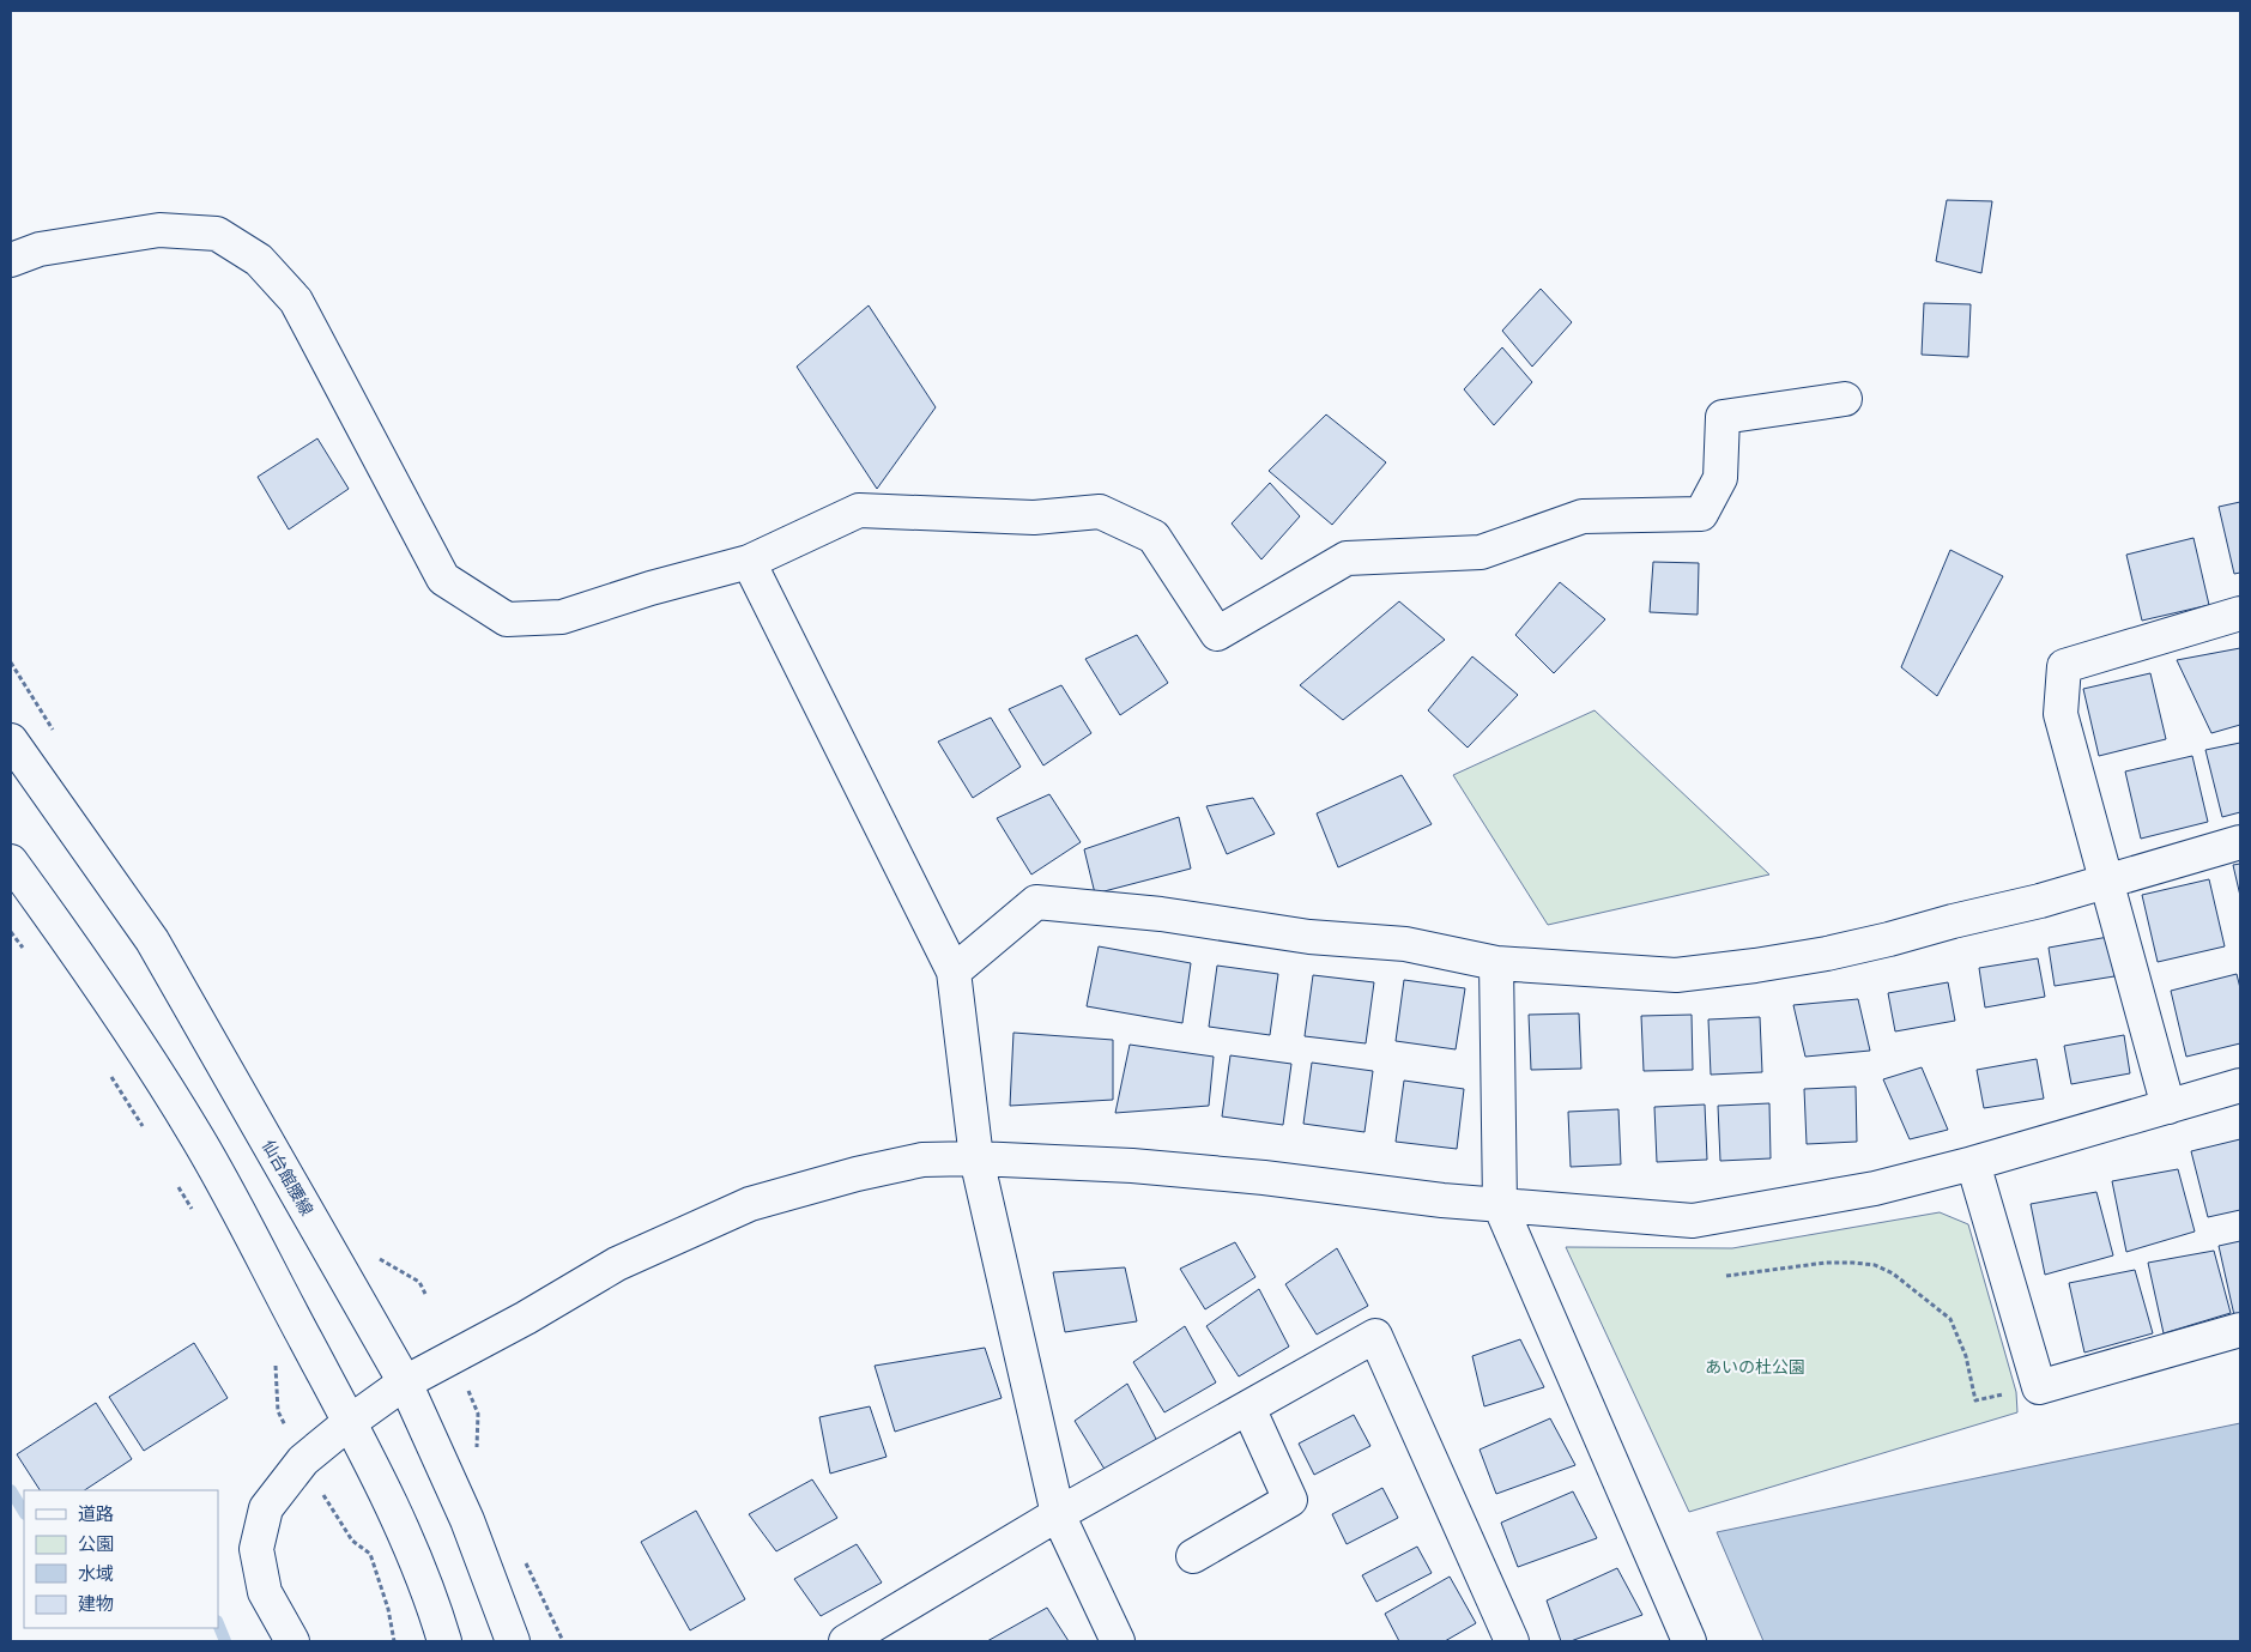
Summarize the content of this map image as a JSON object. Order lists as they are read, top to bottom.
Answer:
{
  "streets": {
    "street": ["仙台館腰線"]
  },
  "parks": ["あいの杜公園"],
  "legend": [
    "道路",
    "公園",
    "水域",
    "建物"
  ]
}
